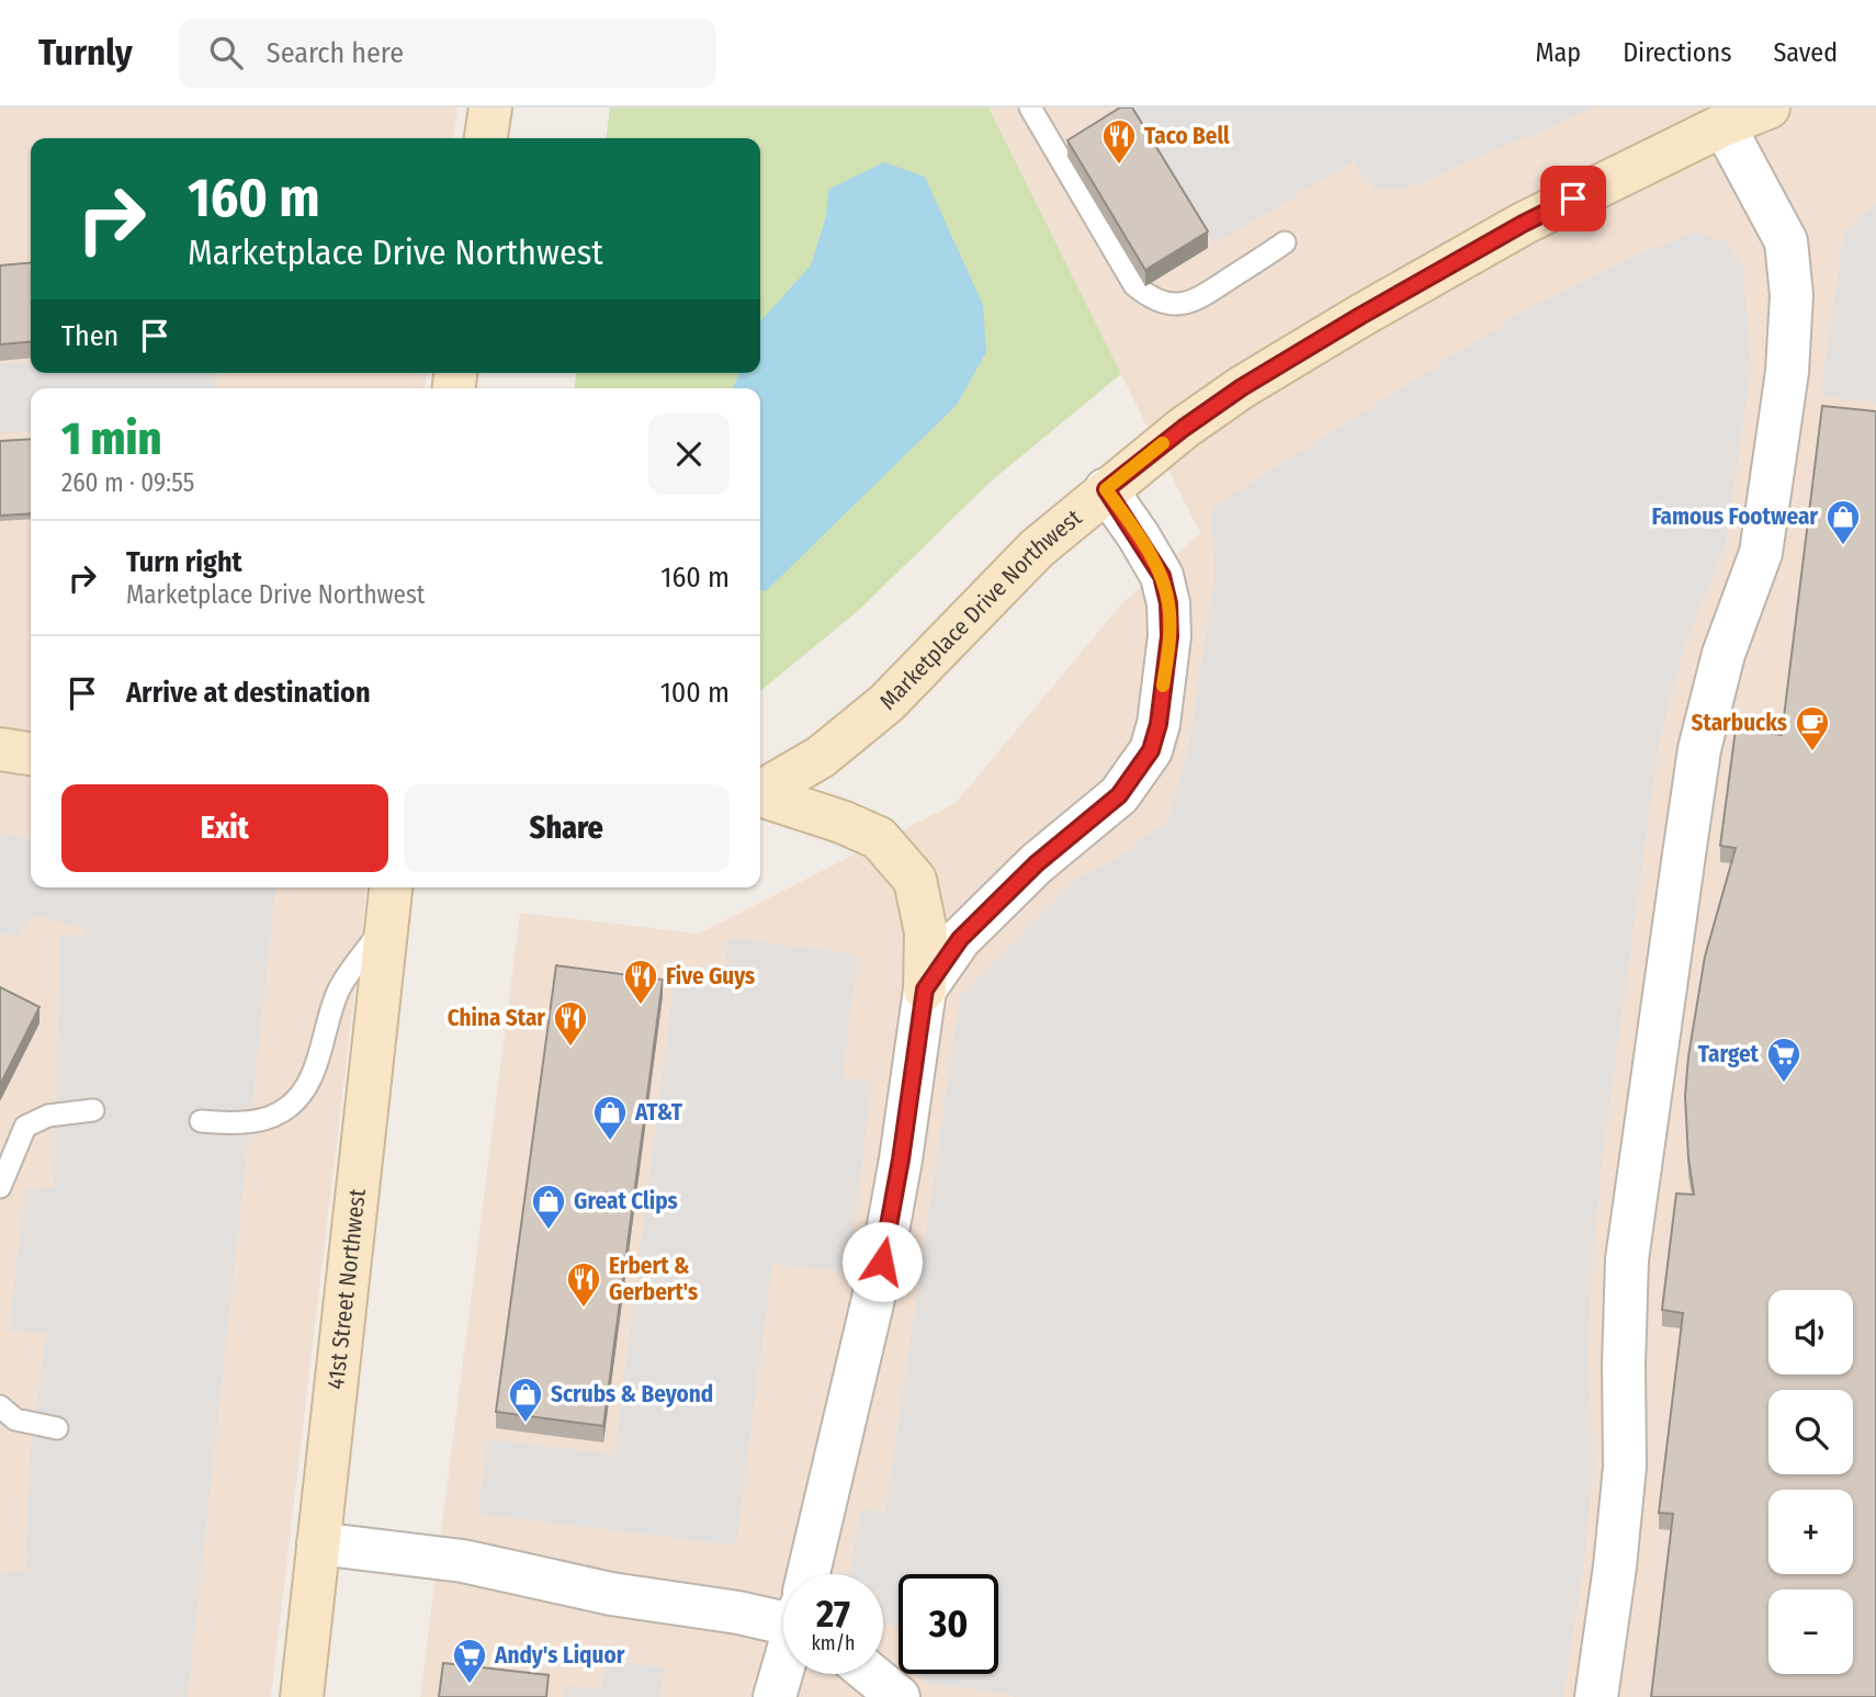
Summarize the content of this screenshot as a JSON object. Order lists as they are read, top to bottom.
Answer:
{
  "streets": {
    "street": ["Marketplace Drive Northwest", "41st Street Northwest"]
  },
  "places": {
    "restaurant": [
      "Taco Bell",
      "Five Guys",
      "China Star",
      "Erbert & Gerbert's"
    ],
    "shop": [
      "Famous Footwear",
      "AT&T",
      "Great Clips",
      "Scrubs & Beyond"
    ],
    "cafe": ["Starbucks"],
    "supermarket": ["Target", "Andy's Liquor"]
  },
  "page": {
    "header": "Turnly",
    "search": "Search here",
    "nav": ["Map", "Directions", "Saved"],
    "turn": ["160 m", "Marketplace Drive Northwest"],
    "then": "Then",
    "heading": ["1 min", "260 m · 09:55"],
    "list": [
      {
        "name": "Turn right",
        "note": "Marketplace Drive Northwest",
        "value": "160 m"
      },
      {
        "name": "Arrive at destination",
        "value": "100 m"
      }
    ],
    "buttons": ["Exit", "Share"],
    "map_buttons": ["+", "−"],
    "speed": "27 km/h",
    "limit": "30"
  }
}
